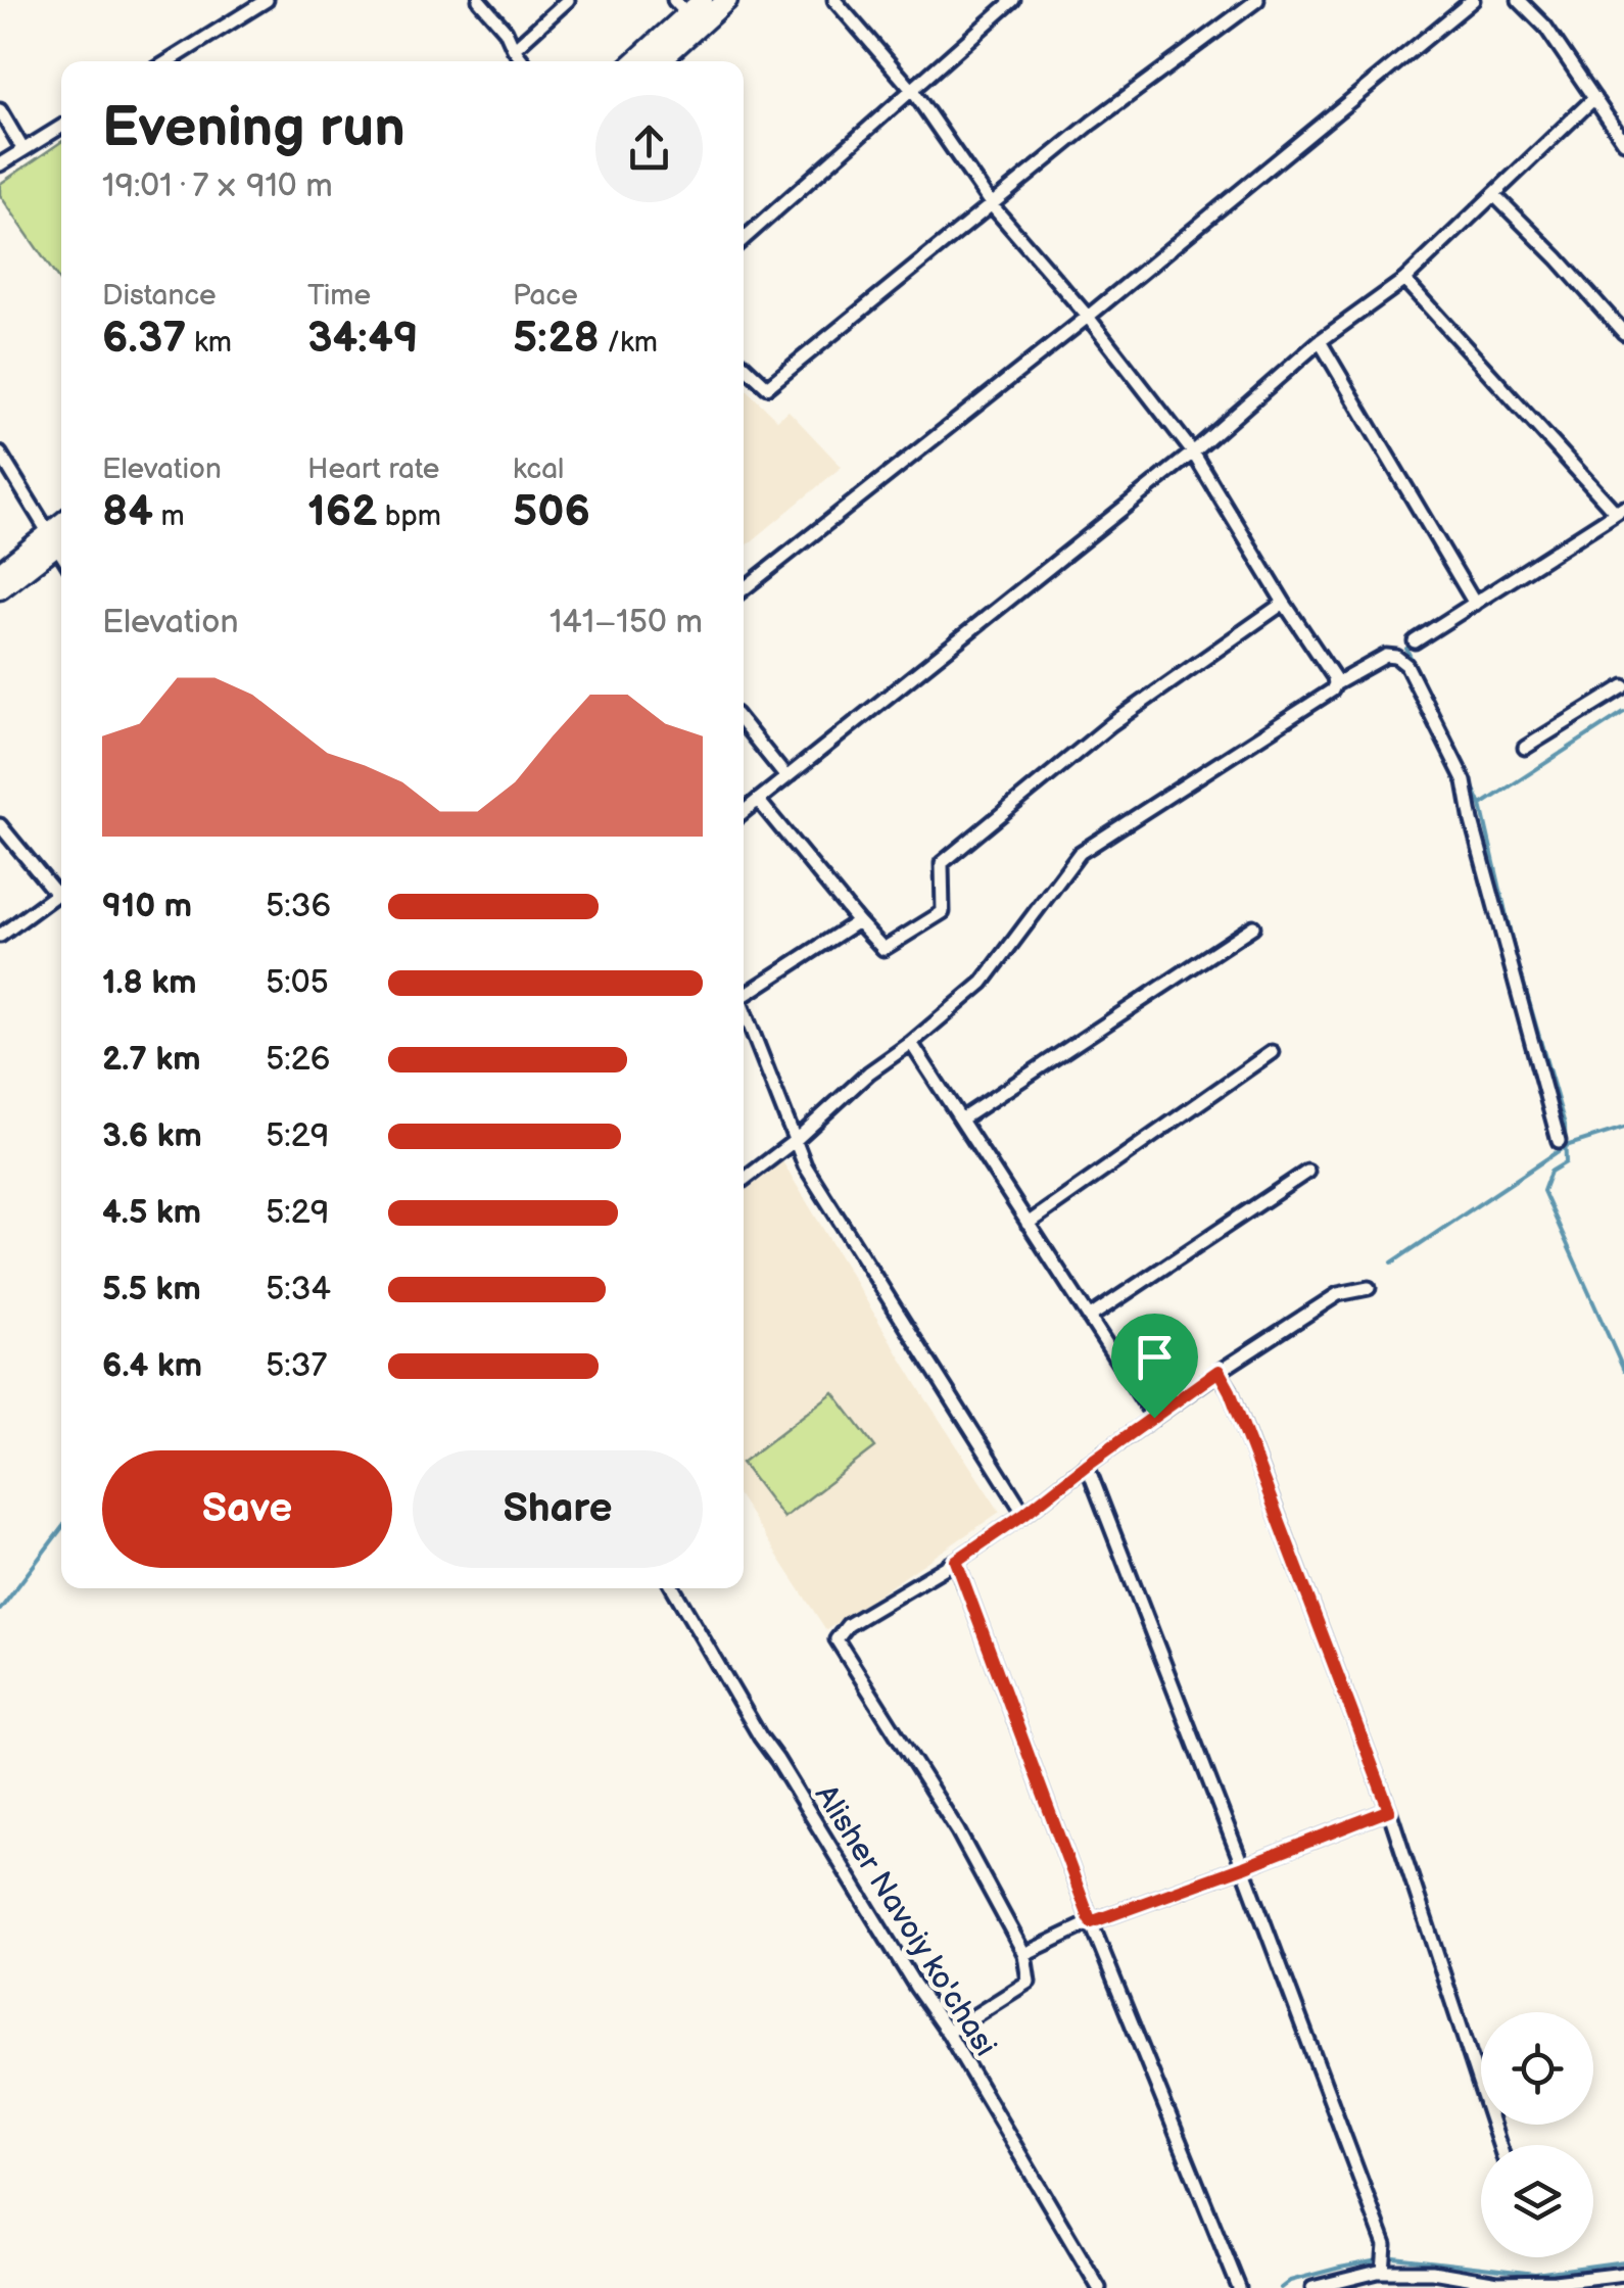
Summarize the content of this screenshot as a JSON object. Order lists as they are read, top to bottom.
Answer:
{
  "streets": {
    "street": ["Alisher Navoiy ko'chasi"]
  },
  "page": {
    "heading": ["Evening run", "19:01 · 7 × 910 m"],
    "stats": [
      ["Distance", "6.37 km"],
      ["Time", "34:49"],
      ["Pace", "5:28 /km"],
      ["Elevation", "84 m"],
      ["Heart rate", "162 bpm"],
      ["kcal", "506"]
    ],
    "chart": ["Elevation", "141–150 m"],
    "list": [
      {
        "name": "910 m",
        "note": "5:36"
      },
      {
        "name": "1.8 km",
        "note": "5:05"
      },
      {
        "name": "2.7 km",
        "note": "5:26"
      },
      {
        "name": "3.6 km",
        "note": "5:29"
      },
      {
        "name": "4.5 km",
        "note": "5:29"
      },
      {
        "name": "5.5 km",
        "note": "5:34"
      },
      {
        "name": "6.4 km",
        "note": "5:37"
      }
    ],
    "buttons": ["Save", "Share"]
  }
}
